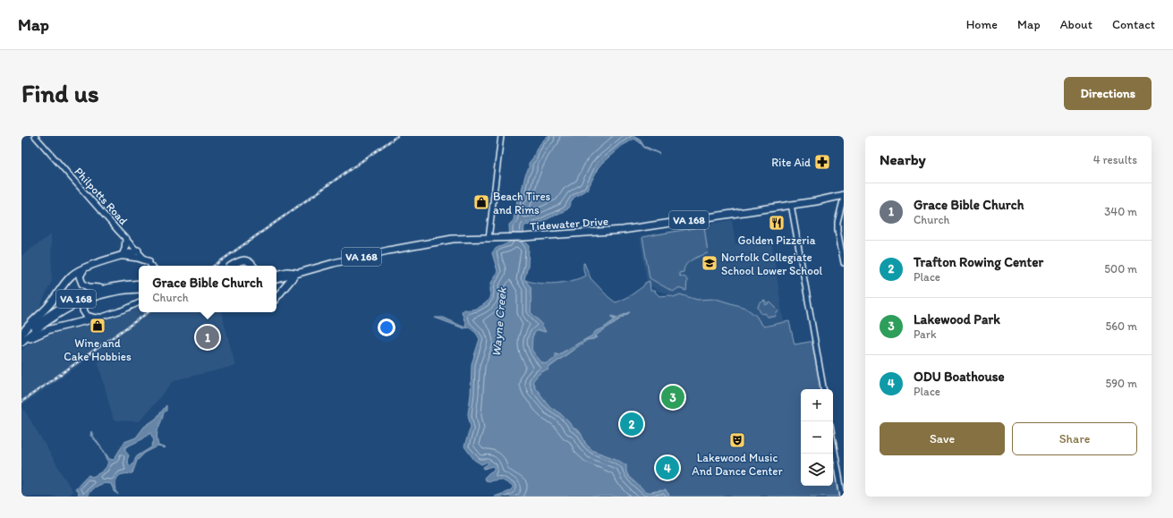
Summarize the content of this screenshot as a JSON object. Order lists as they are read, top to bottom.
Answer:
{
  "streets": {
    "highway": ["VA 168", "Tidewater Drive"],
    "street": ["Philpotts Road"]
  },
  "water": ["Wayne Creek"],
  "places": {
    "pharmacy": ["Rite Aid"],
    "shop": ["Beach Tires and Rims", "Wine and Cake Hobbies"],
    "restaurant": ["Golden Pizzeria"],
    "school or university": ["Norfolk Collegiate School Lower School"],
    "theatre": ["Lakewood Music And Dance Center"]
  },
  "page": {
    "header": "Map",
    "nav": [
      "Home",
      "Map",
      "About",
      "Contact"
    ],
    "buttons": [
      "Directions",
      ["Save", "Share"]
    ],
    "title": "Find us",
    "heading": ["Nearby", "4 results"],
    "list": [
      {
        "mark": "1",
        "name": "Grace Bible Church",
        "note": "Church",
        "value": "340 m"
      },
      {
        "mark": "2",
        "name": "Trafton Rowing Center",
        "note": "Place",
        "value": "500 m"
      },
      {
        "mark": "3",
        "name": "Lakewood Park",
        "note": "Park",
        "value": "560 m"
      },
      {
        "mark": "4",
        "name": "ODU Boathouse",
        "note": "Place",
        "value": "590 m"
      }
    ],
    "popup": ["Grace Bible Church", "Church"],
    "pins": [
      "1",
      "3",
      "2",
      "4"
    ],
    "map_buttons": ["+", "−"]
  }
}
